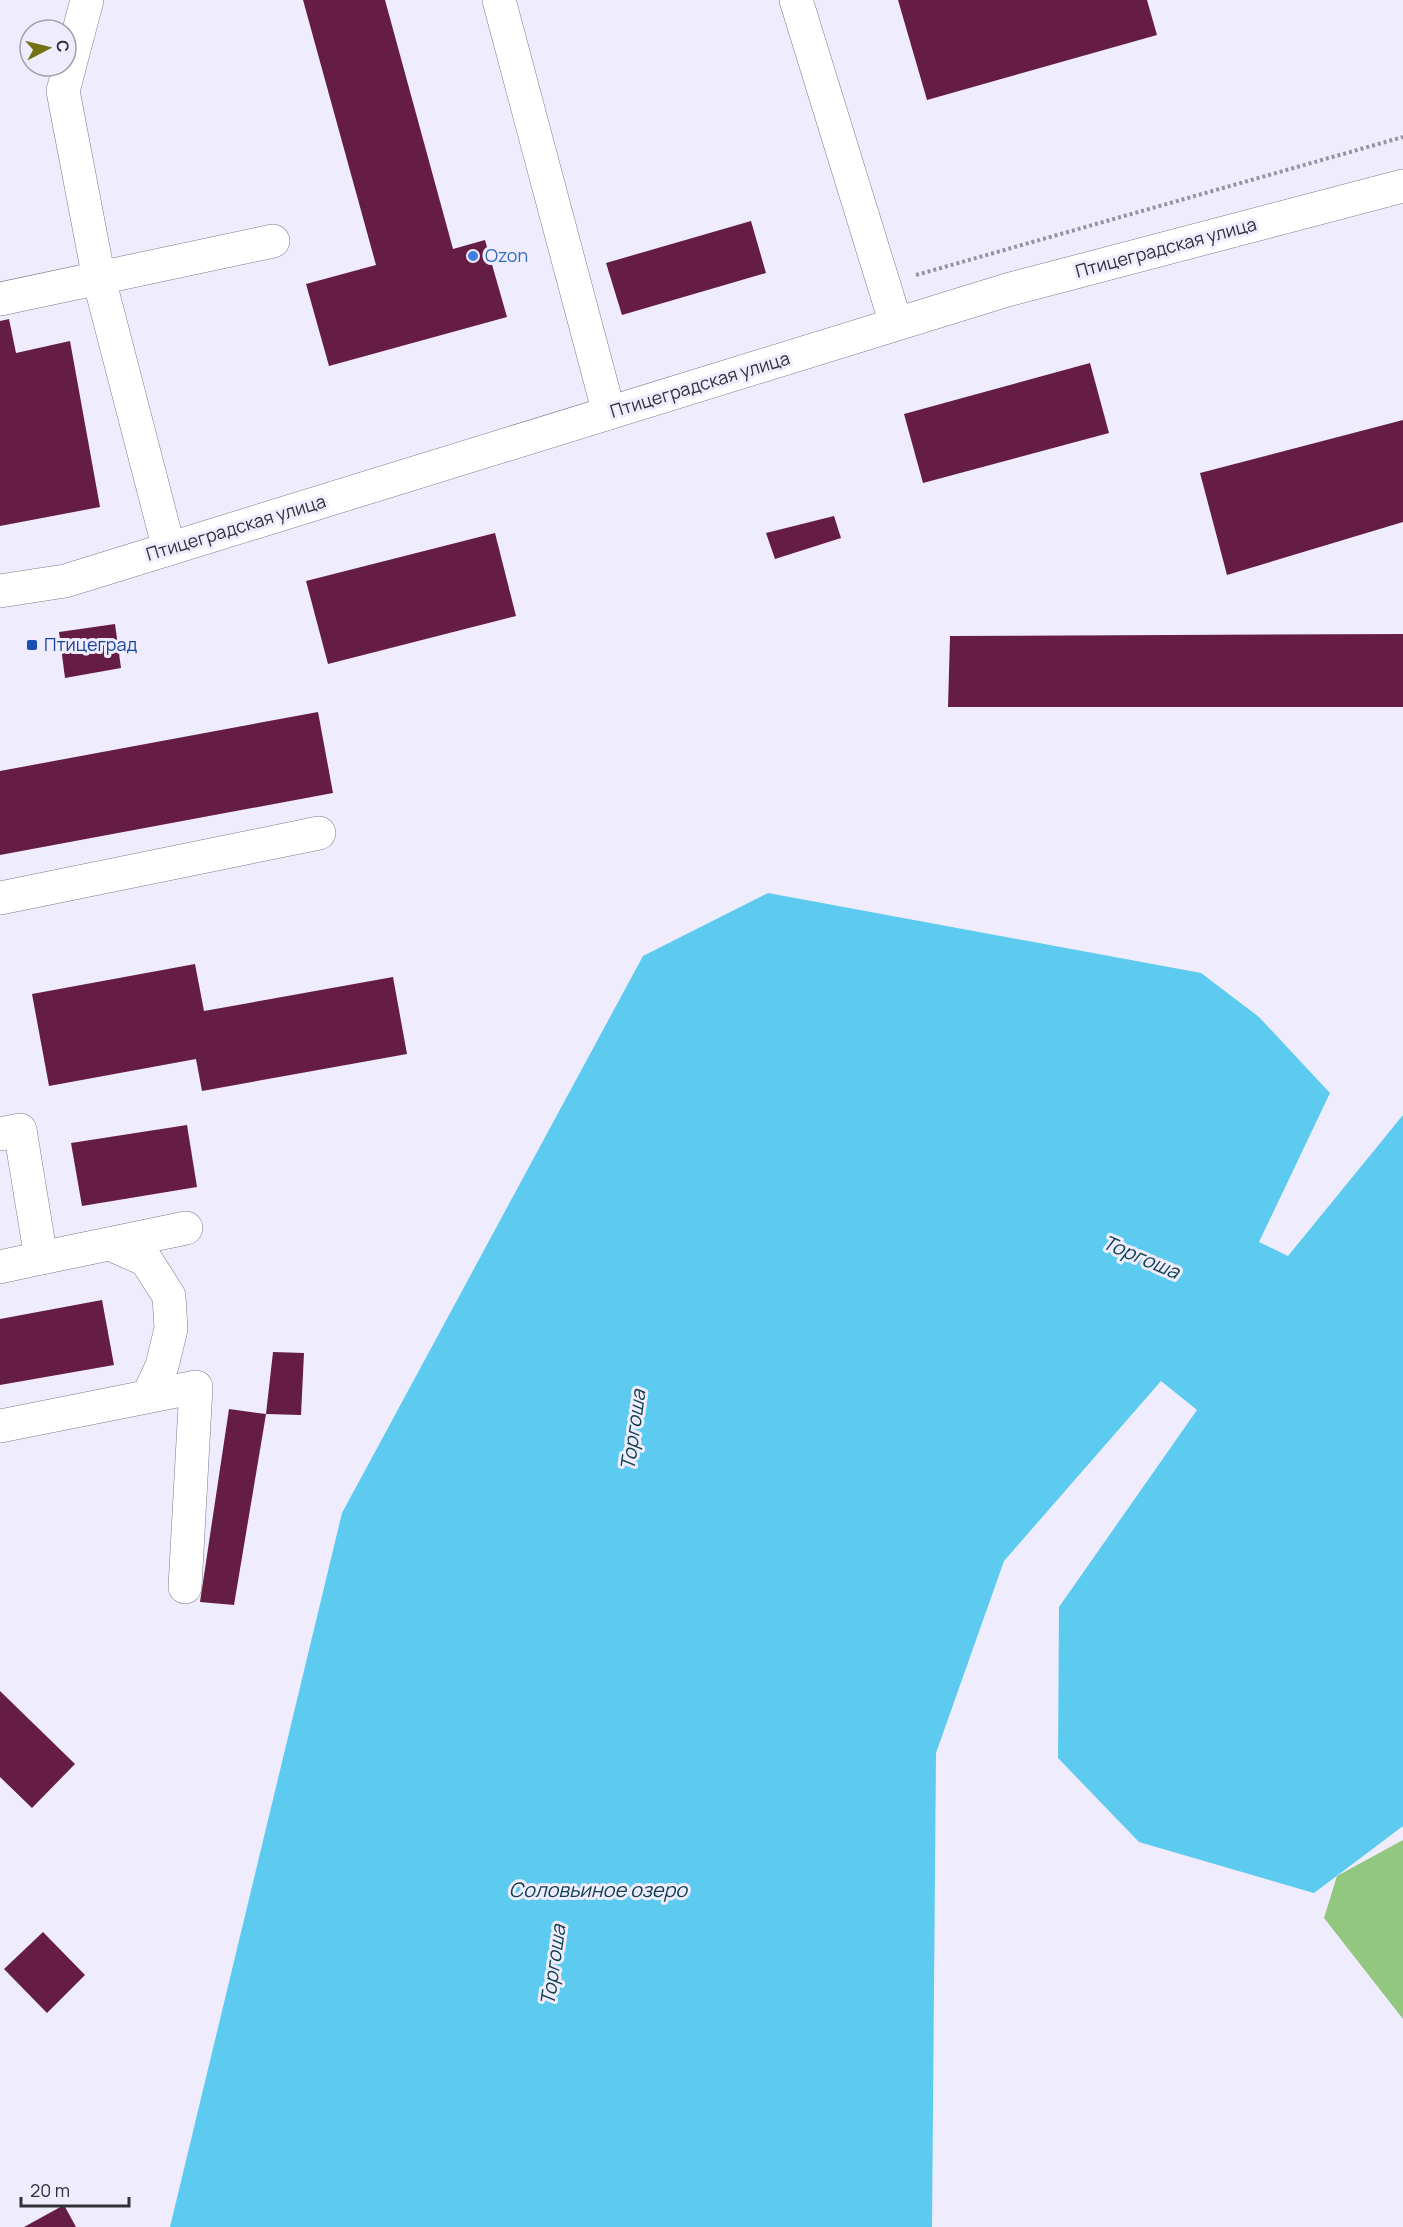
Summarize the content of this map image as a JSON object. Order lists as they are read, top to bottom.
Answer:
{
  "streets": {
    "street": ["Птицеградская улица"]
  },
  "water": ["Торгоша", "Соловьиное озеро"],
  "places": {
    "other": ["Ozon"],
    "transit": ["Птицеград"]
  },
  "scale_bar": "20 m",
  "north": "right"
}
